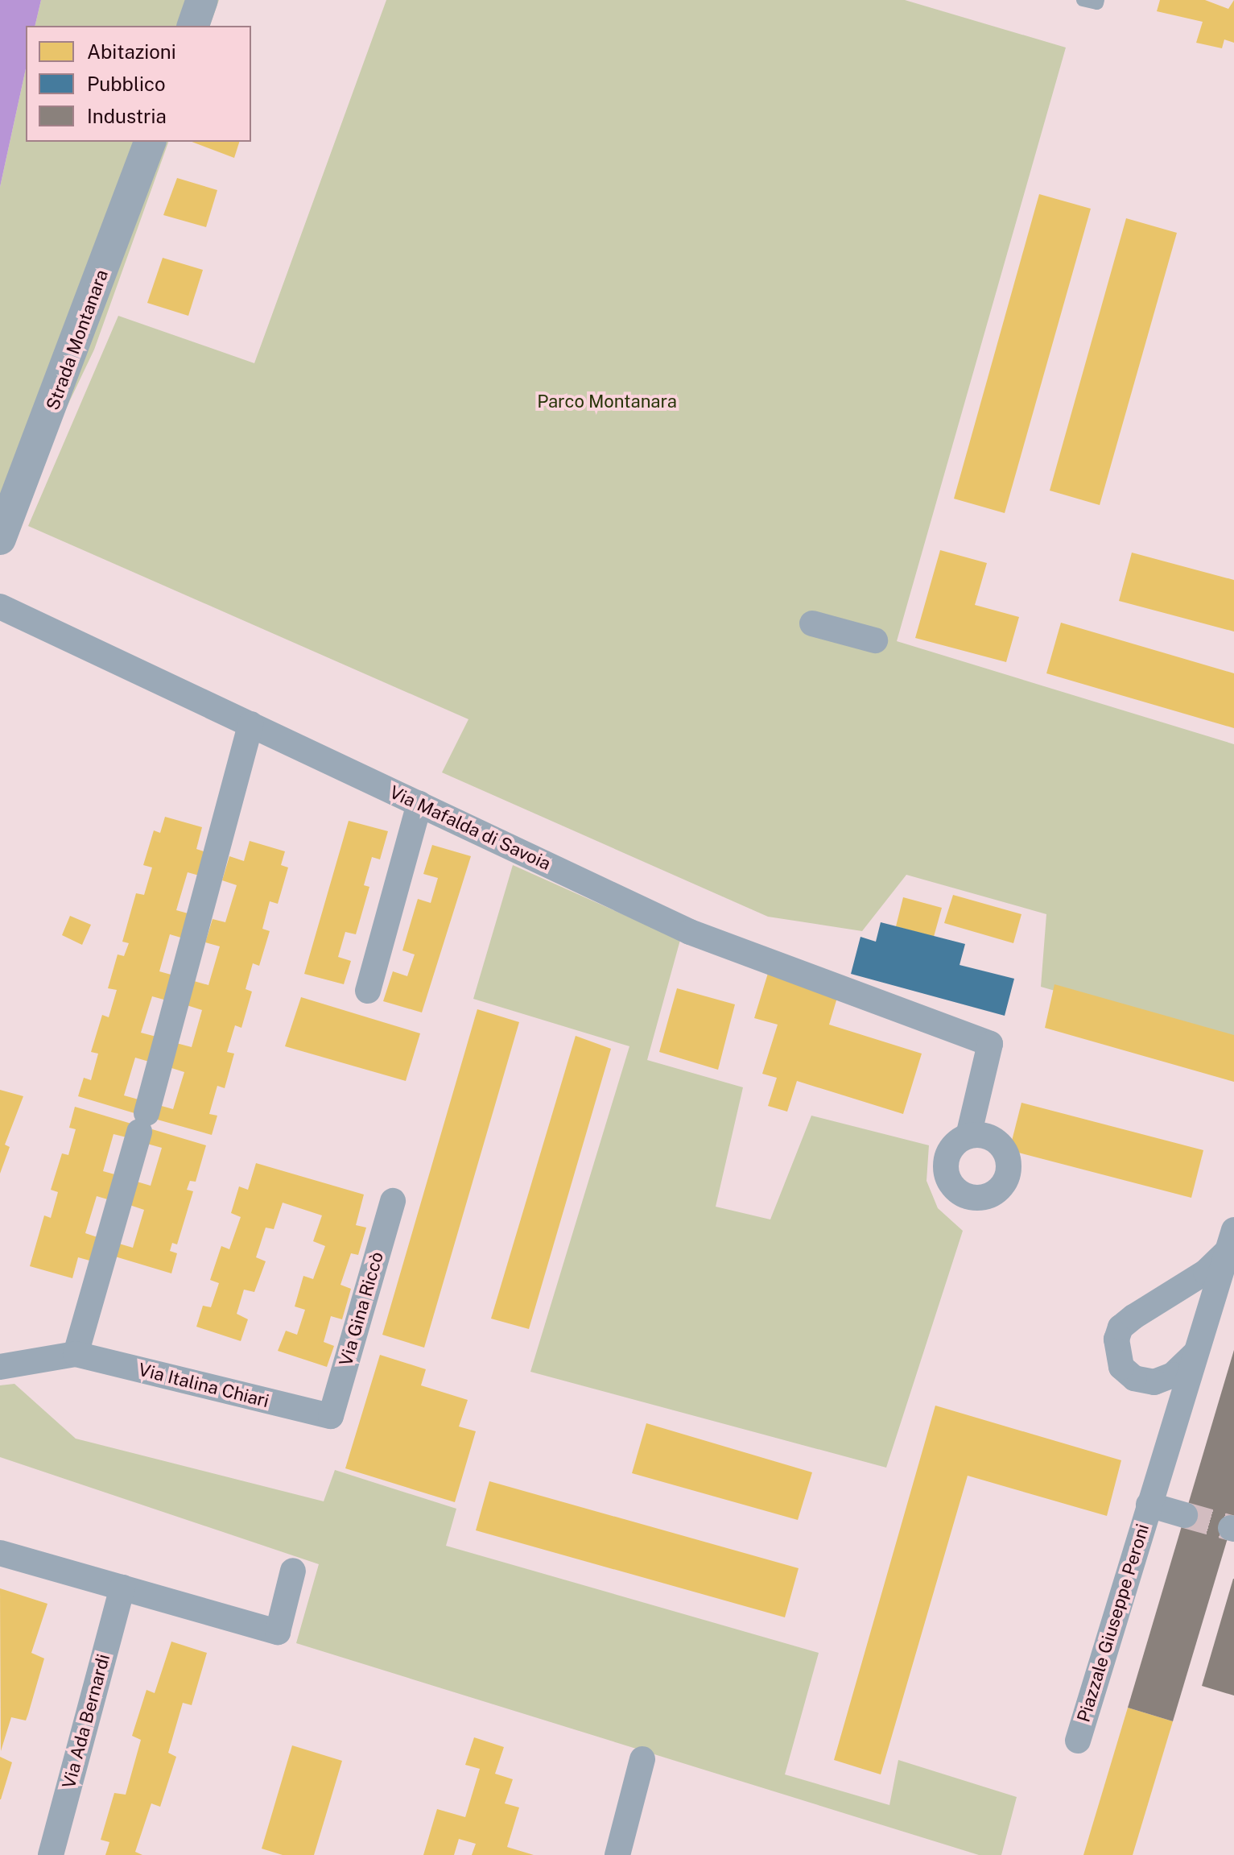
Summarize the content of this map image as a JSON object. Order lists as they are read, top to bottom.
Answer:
{
  "streets": {
    "street": [
      "Strada Montanara",
      "Via Mafalda di Savoia",
      "Via Gina Riccò",
      "Via Italina Chiari",
      "Piazzale Giuseppe Peroni",
      "Via Ada Bernardi"
    ]
  },
  "crossings": [
    ["Via Gina Riccò", "Via Italina Chiari"]
  ],
  "parks": ["Parco Montanara"],
  "legend": ["Abitazioni", "Pubblico", "Industria"]
}
